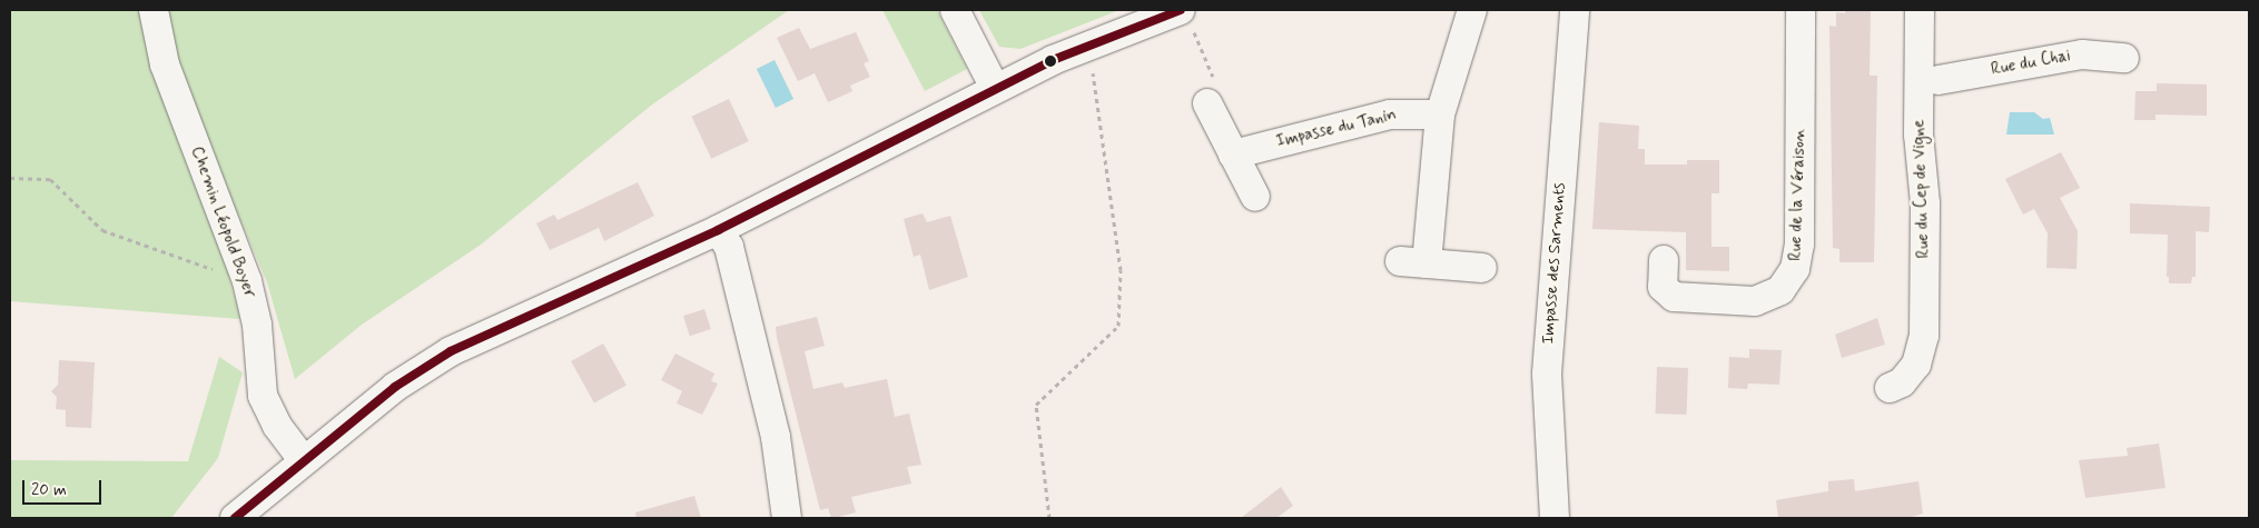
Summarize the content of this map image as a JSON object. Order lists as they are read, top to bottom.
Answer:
{
  "streets": {
    "street": [
      "Rue du Chai",
      "Impasse du Tanin",
      "Rue du Cep de Vigne",
      "Rue de la Véraison",
      "Chemin Léopold Boyer",
      "Impasse des Sarments"
    ]
  },
  "scale_bar": "20 m"
}
